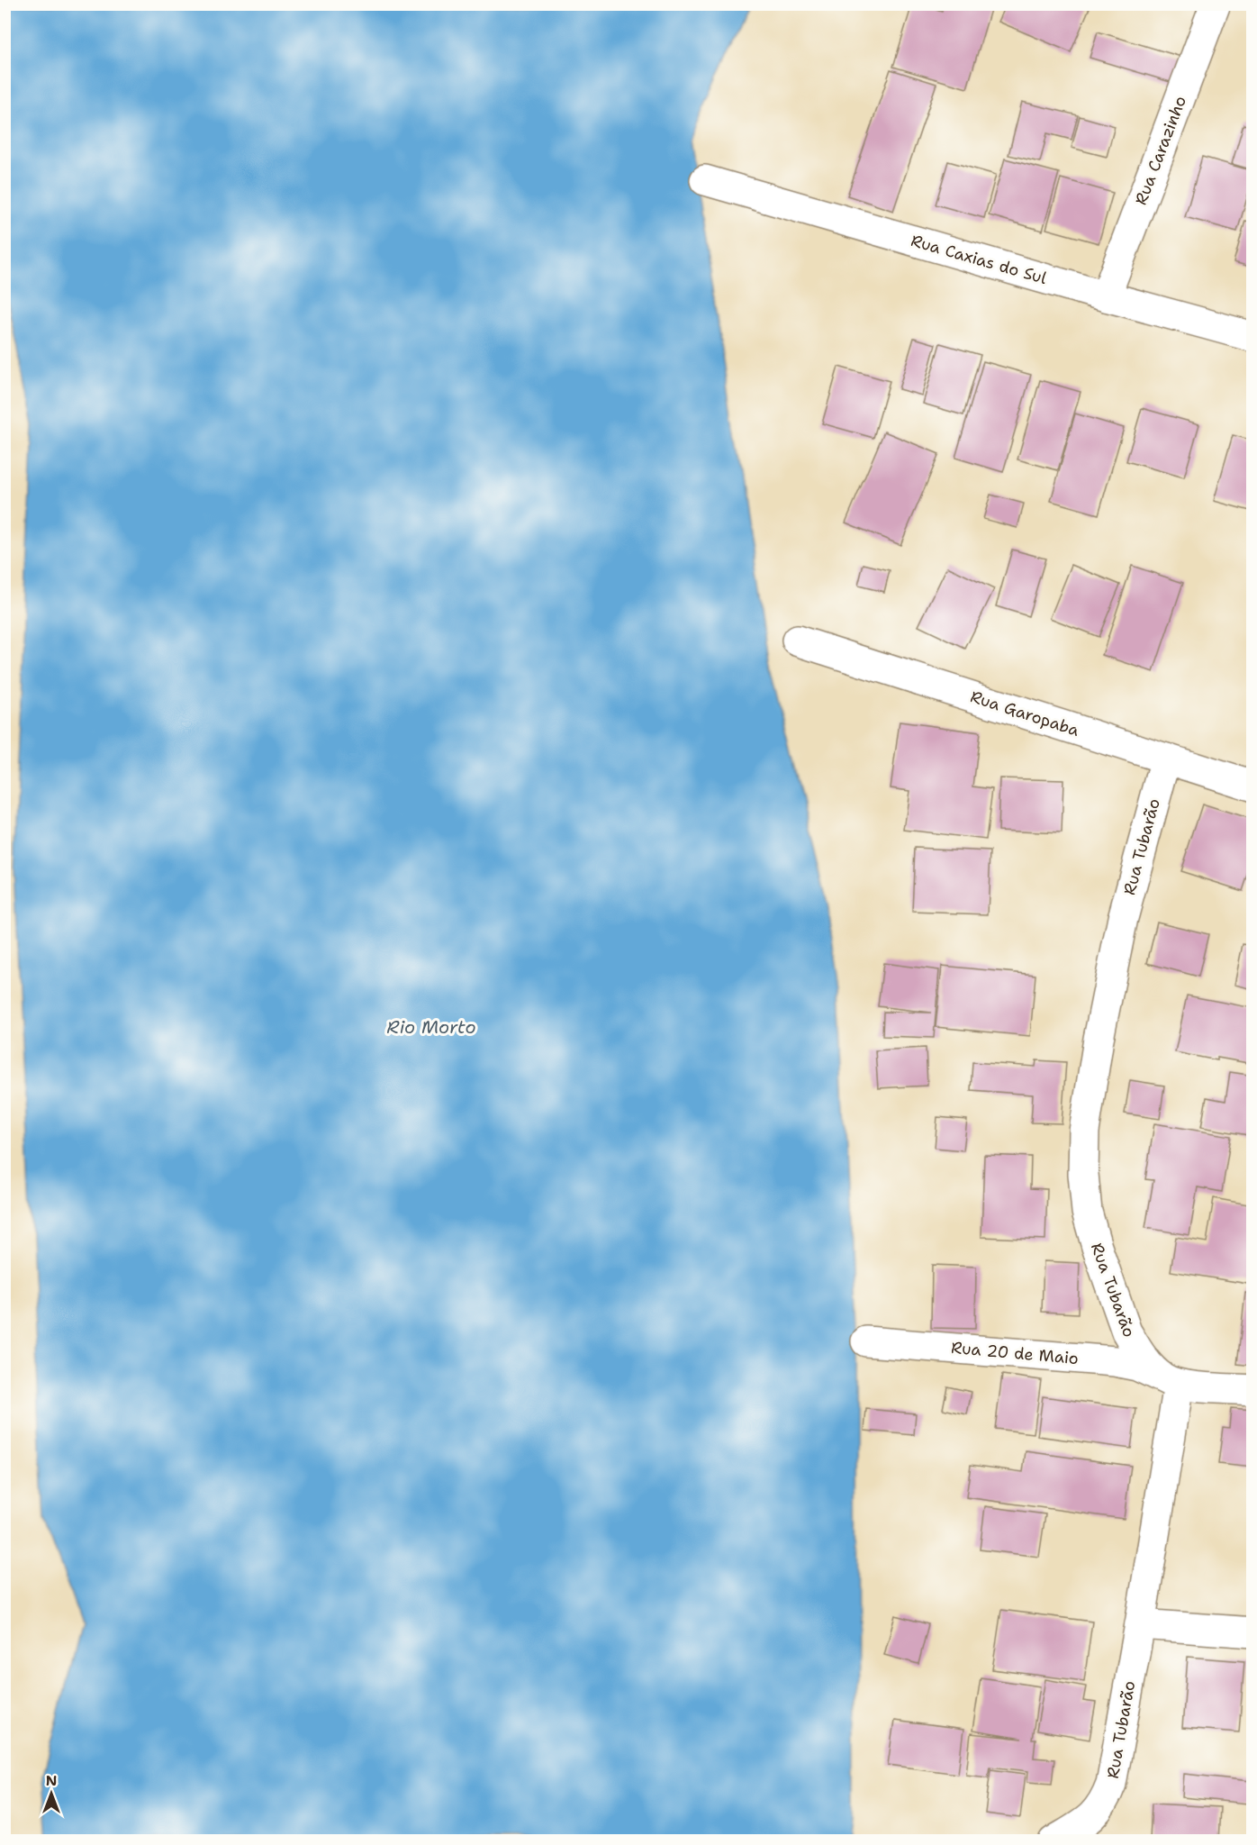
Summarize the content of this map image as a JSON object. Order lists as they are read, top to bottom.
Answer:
{
  "streets": {
    "street": [
      "Rua Carazinho",
      "Rua Caxias do Sul",
      "Rua Garopaba",
      "Rua Tubarão",
      "Rua 20 de Maio"
    ]
  },
  "crossings": [
    ["Rua Carazinho", "Rua Caxias do Sul"],
    ["Rua Garopaba", "Rua Tubarão"],
    ["Rua Tubarão", "Rua 20 de Maio"]
  ],
  "water": ["Rio Morto"],
  "north": "top"
}
